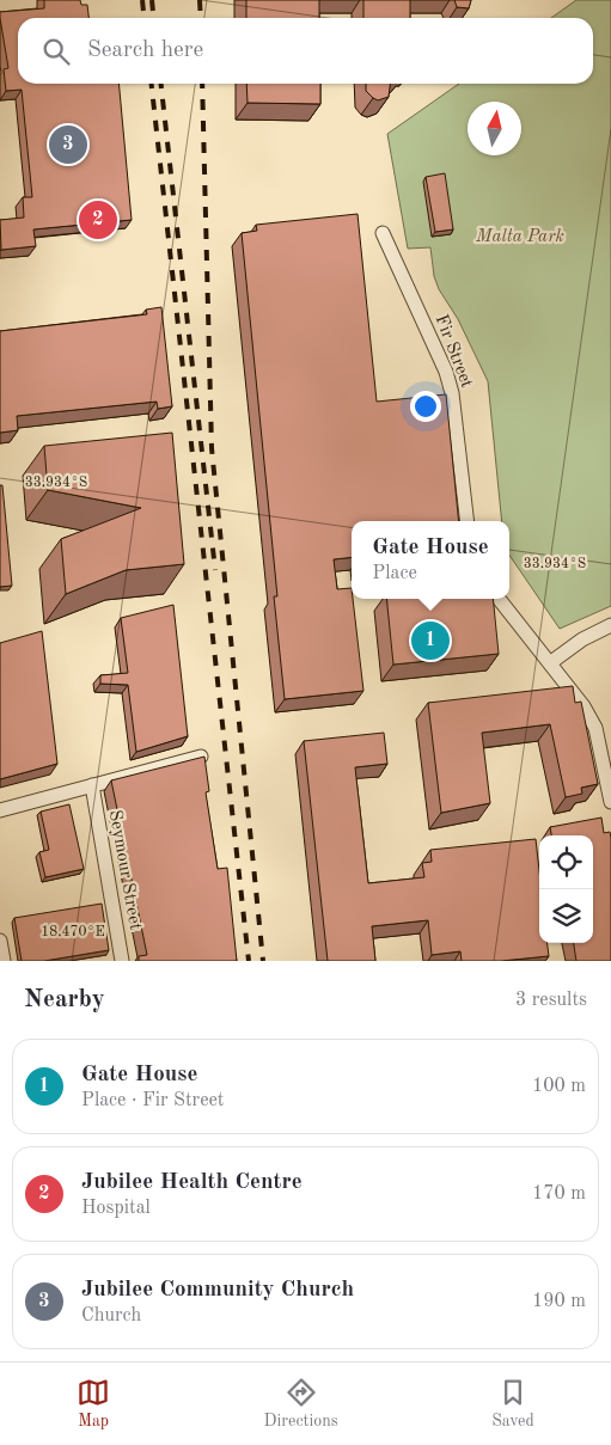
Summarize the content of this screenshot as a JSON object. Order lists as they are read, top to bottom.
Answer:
{
  "streets": {
    "street": ["Fir Street", "Seymour Street"]
  },
  "parks": ["Malta Park"],
  "north": "top",
  "page": {
    "search": "Search here",
    "pins": ["3", "2", "1"],
    "popup": ["Gate House", "Place"],
    "heading": ["Nearby", "3 results"],
    "list": [
      {
        "mark": "1",
        "name": "Gate House",
        "note": "Place · Fir Street",
        "value": "100 m"
      },
      {
        "mark": "2",
        "name": "Jubilee Health Centre",
        "note": "Hospital",
        "value": "170 m"
      },
      {
        "mark": "3",
        "name": "Jubilee Community Church",
        "note": "Church",
        "value": "190 m"
      }
    ],
    "nav": ["Map", "Directions", "Saved"]
  },
  "coordinates": ["33.934°S", "18.470°E"]
}
